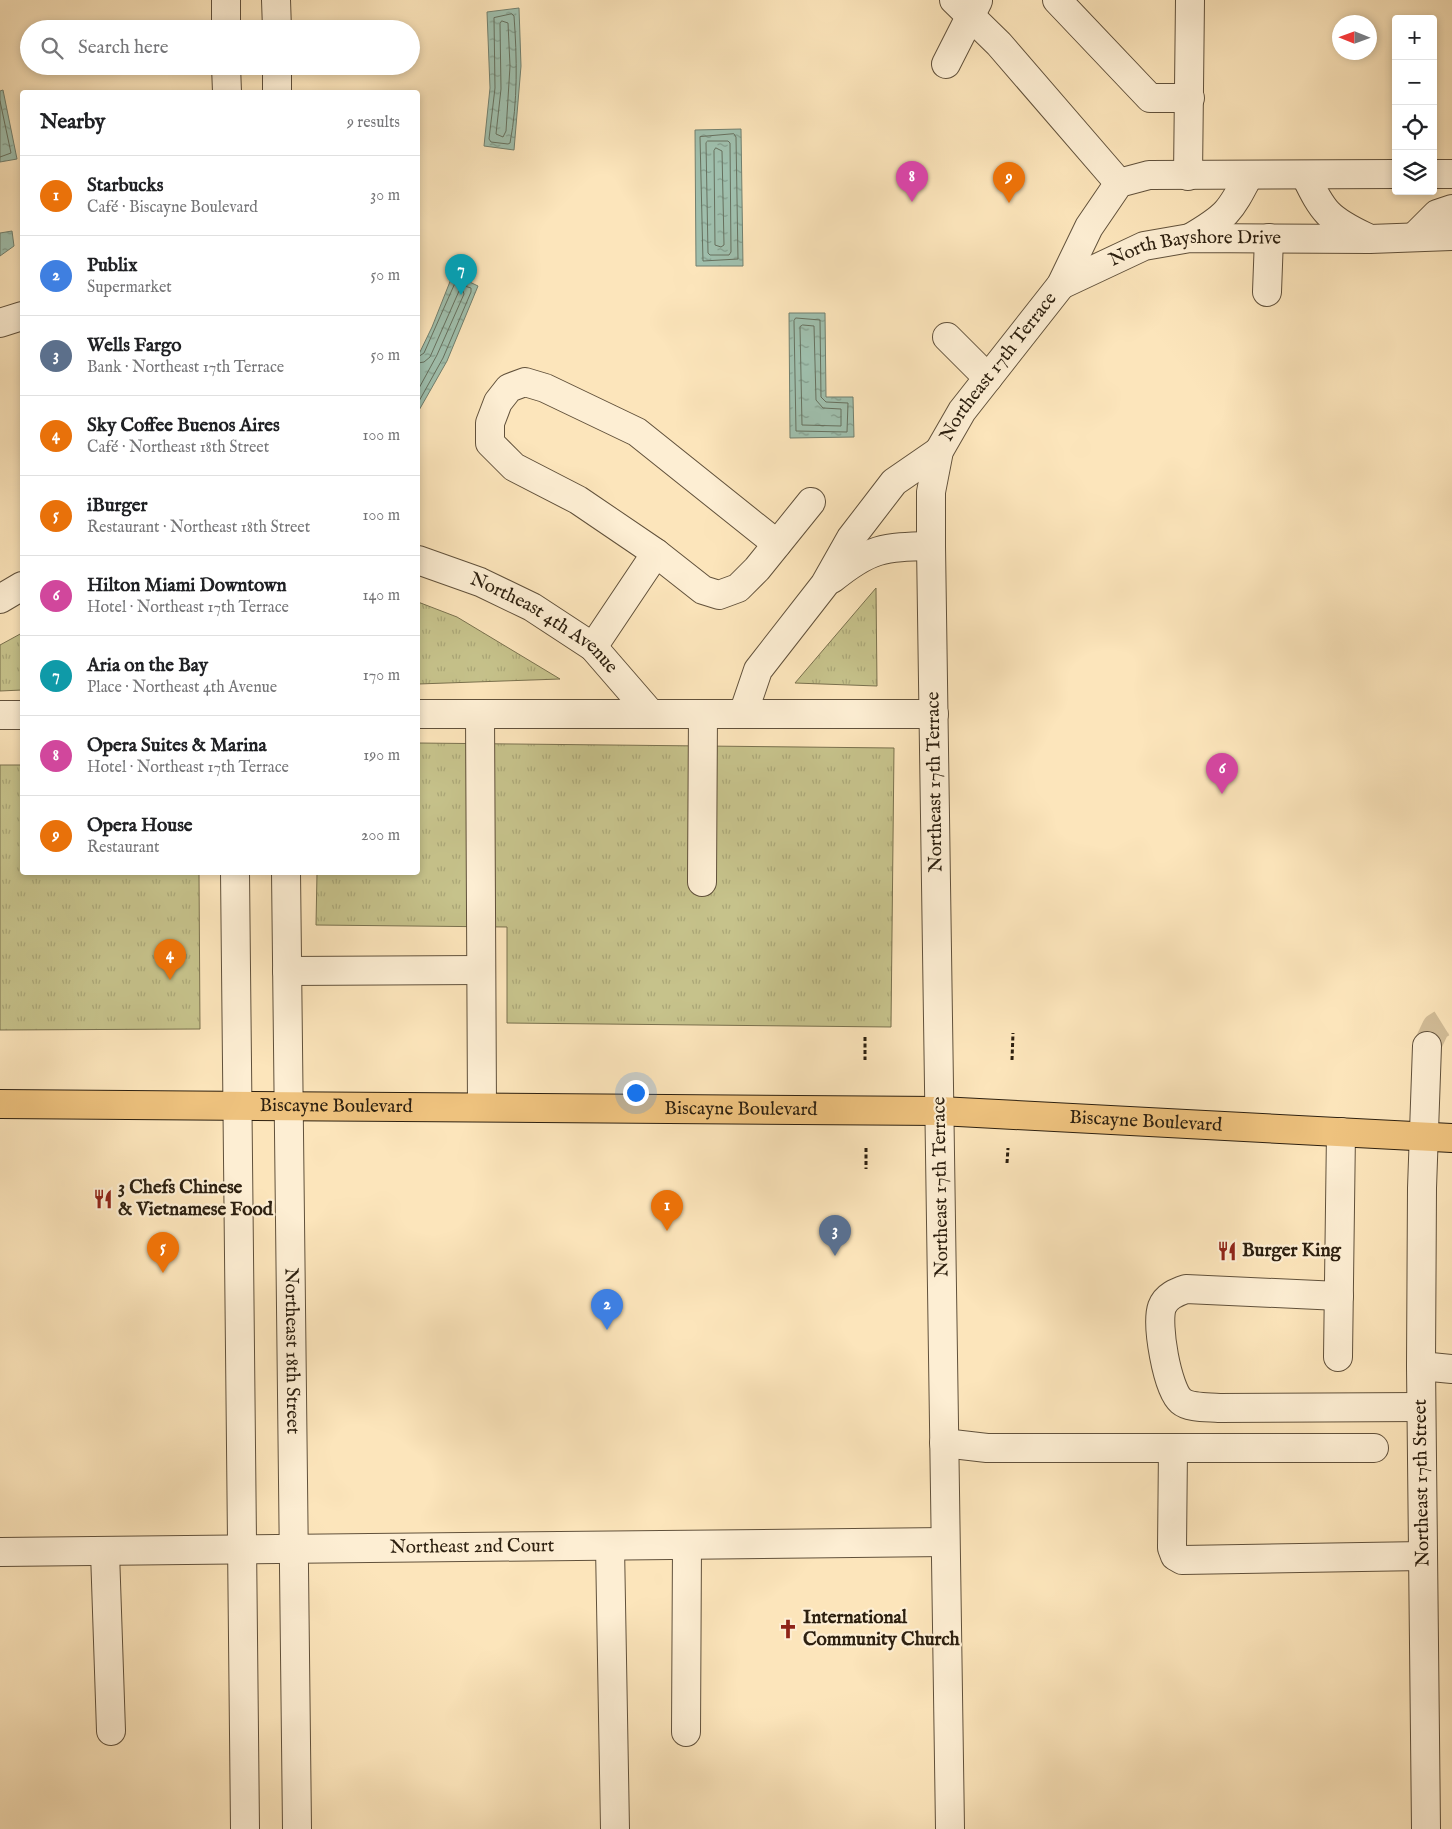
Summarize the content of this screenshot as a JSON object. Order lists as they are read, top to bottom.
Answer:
{
  "streets": {
    "main road": ["Biscayne Boulevard"],
    "street": [
      "North Bayshore Drive",
      "Northeast 17th Terrace",
      "Northeast 4th Avenue",
      "Northeast 18th Street",
      "Northeast 17th Street",
      "Northeast 2nd Court"
    ]
  },
  "crossings": [
    ["North Bayshore Drive", "Northeast 17th Terrace"],
    ["Northeast 17th Terrace", "Biscayne Boulevard"],
    ["Northeast 17th Terrace", "Northeast 2nd Court"],
    ["Biscayne Boulevard", "Northeast 18th Street"],
    ["Biscayne Boulevard", "Northeast 17th Street"],
    ["Northeast 18th Street", "Northeast 2nd Court"]
  ],
  "places": {
    "restaurant": ["3 Chefs Chinese & Vietnamese Food", "Burger King"],
    "church": ["International Community Church"]
  },
  "north": "left",
  "page": {
    "map_buttons": ["+", "−"],
    "search": "Search here",
    "heading": ["Nearby", "9 results"],
    "list": [
      {
        "mark": "1",
        "name": "Starbucks",
        "note": "Café · Biscayne Boulevard",
        "value": "30 m"
      },
      {
        "mark": "2",
        "name": "Publix",
        "note": "Supermarket",
        "value": "50 m"
      },
      {
        "mark": "3",
        "name": "Wells Fargo",
        "note": "Bank · Northeast 17th Terrace",
        "value": "50 m"
      },
      {
        "mark": "4",
        "name": "Sky Coffee Buenos Aires",
        "note": "Café · Northeast 18th Street",
        "value": "100 m"
      },
      {
        "mark": "5",
        "name": "iBurger",
        "note": "Restaurant · Northeast 18th Street",
        "value": "100 m"
      },
      {
        "mark": "6",
        "name": "Hilton Miami Downtown",
        "note": "Hotel · Northeast 17th Terrace",
        "value": "140 m"
      },
      {
        "mark": "7",
        "name": "Aria on the Bay",
        "note": "Place · Northeast 4th Avenue",
        "value": "170 m"
      },
      {
        "mark": "8",
        "name": "Opera Suites & Marina",
        "note": "Hotel · Northeast 17th Terrace",
        "value": "190 m"
      },
      {
        "mark": "9",
        "name": "Opera House",
        "note": "Restaurant",
        "value": "200 m"
      }
    ],
    "pins": [
      "8",
      "9",
      "7",
      "6",
      "4",
      "1",
      "3",
      "5",
      "2"
    ]
  }
}
